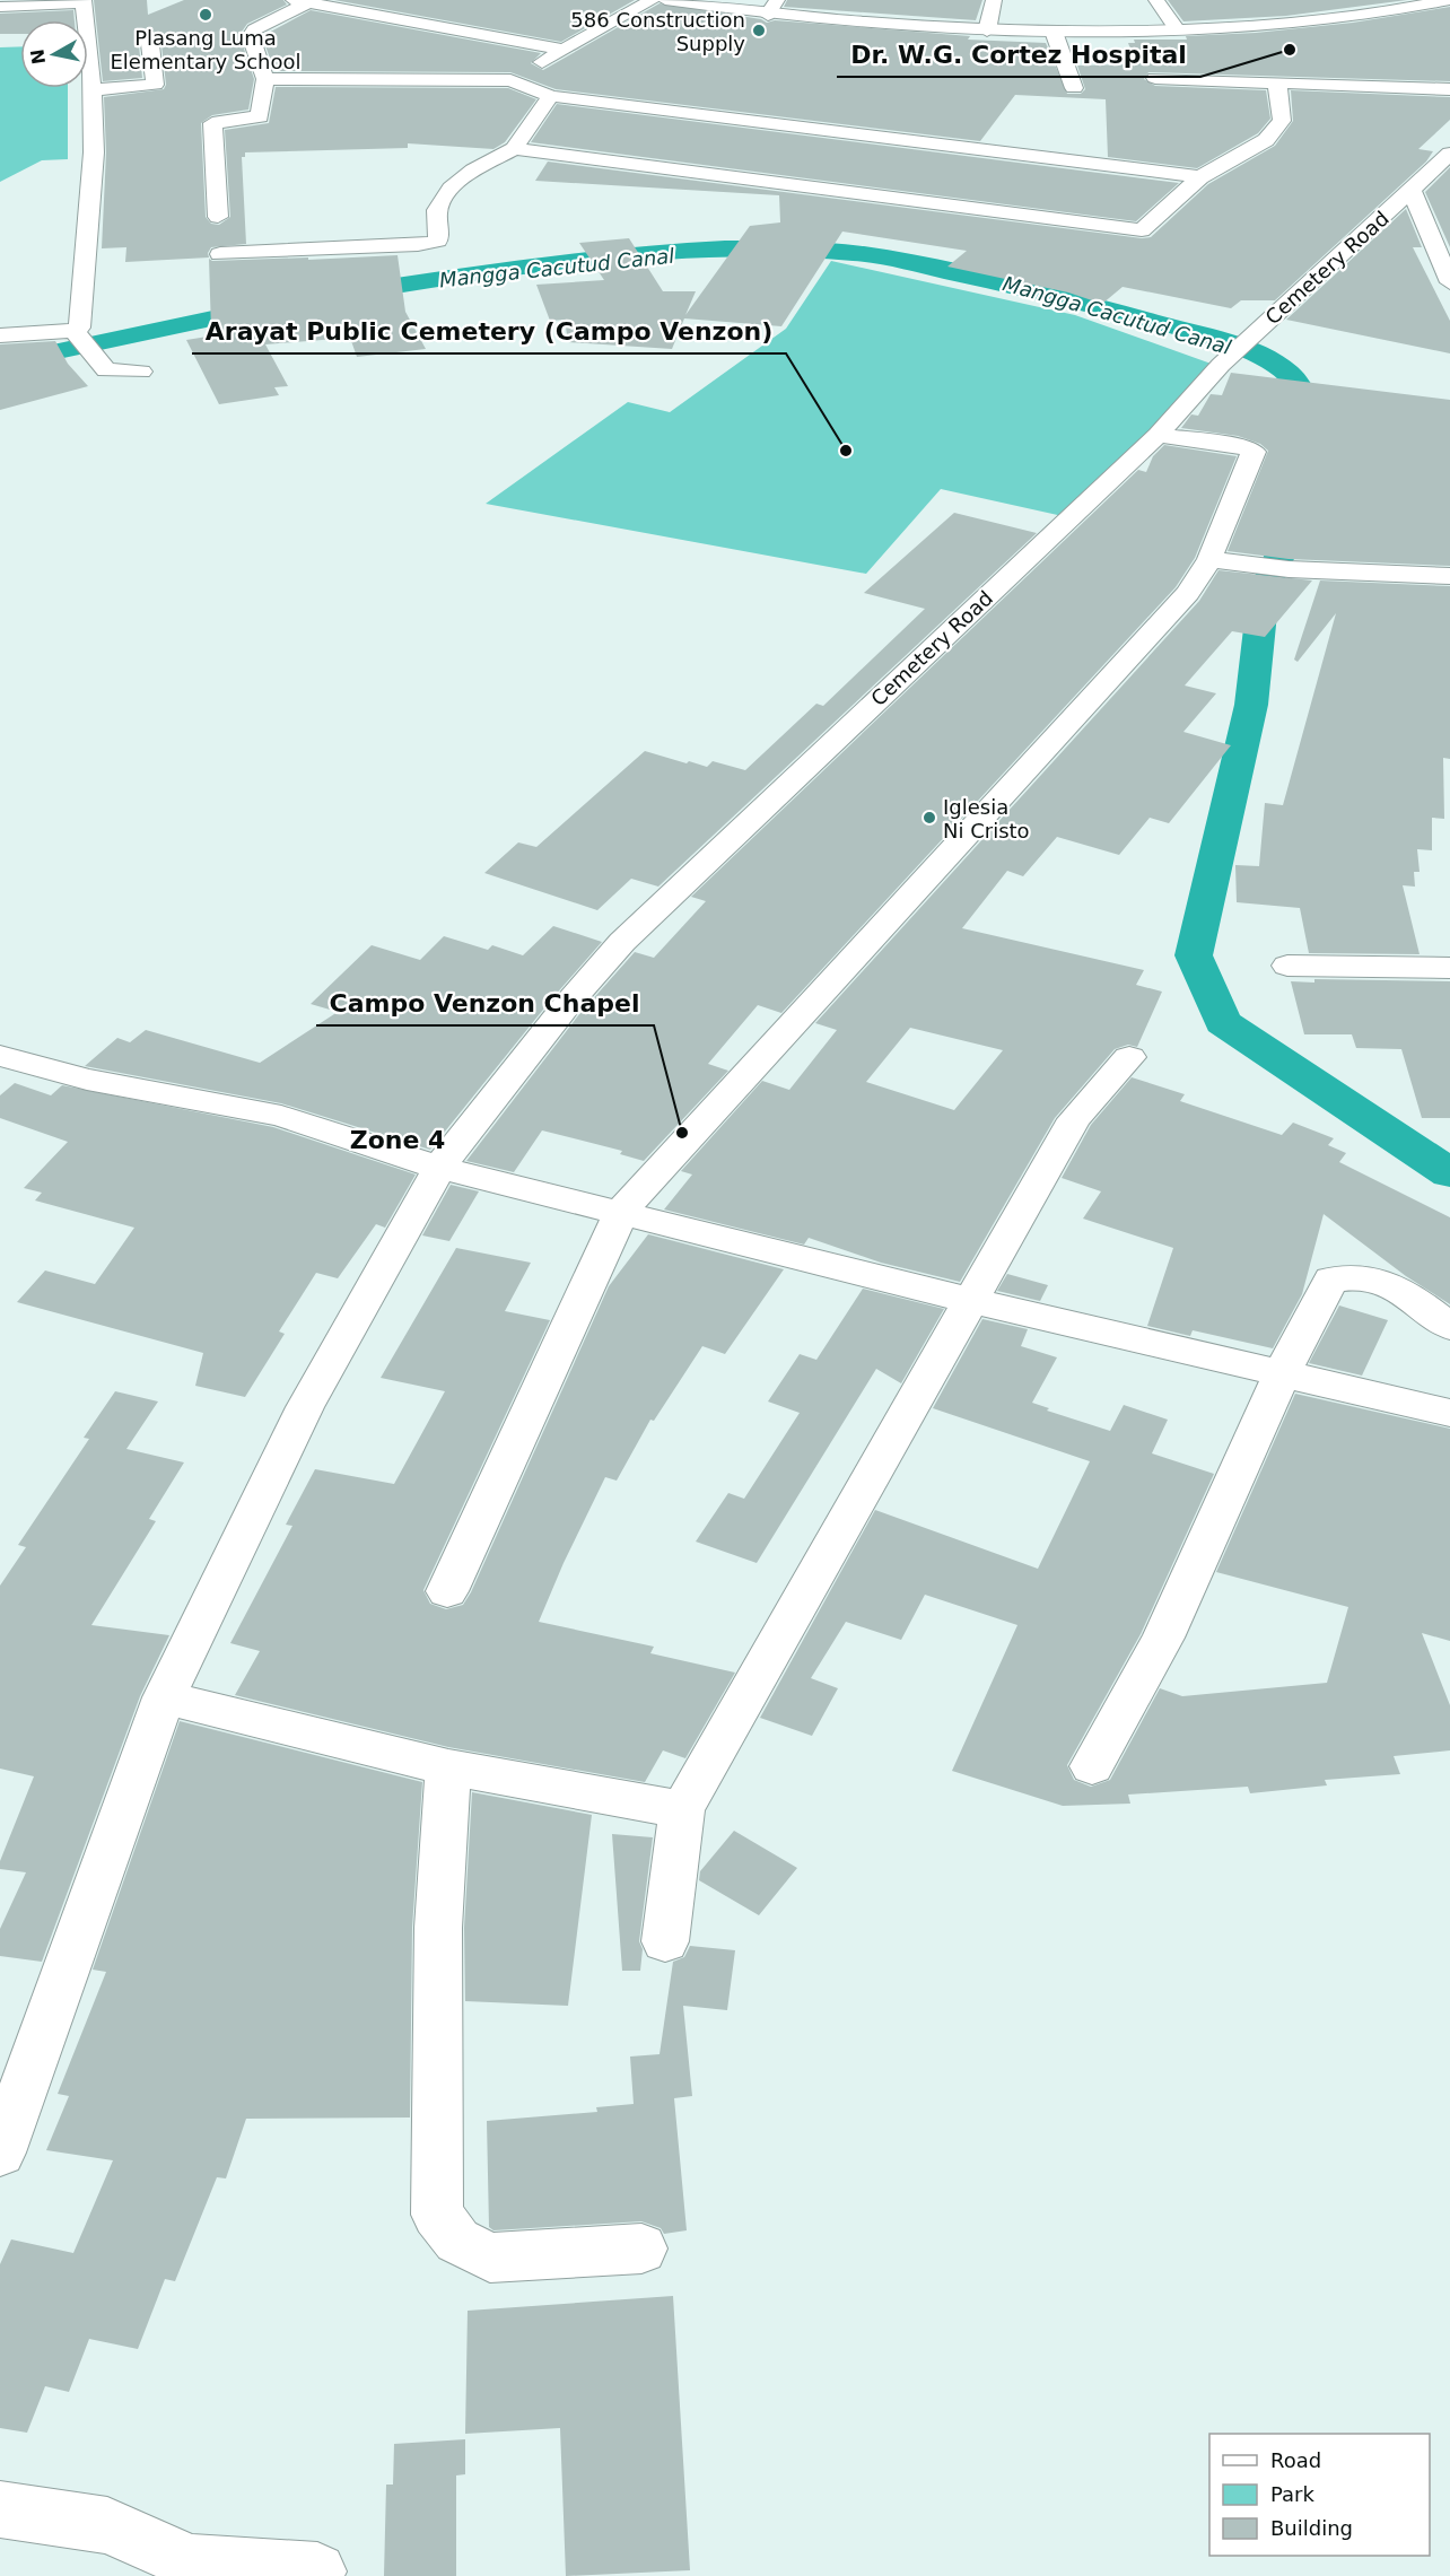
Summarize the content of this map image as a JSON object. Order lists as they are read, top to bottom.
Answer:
{
  "streets": {
    "main road": ["Cemetery Road"]
  },
  "districts": ["Zone 4"],
  "water": ["Mangga Cacutud Canal"],
  "places": [
    "Plasang Luma Elementary School",
    "586 Construction Supply",
    "Dr. W.G. Cortez Hospital",
    "Arayat Public Cemetery (Campo Venzon)",
    "Iglesia Ni Cristo",
    "Campo Venzon Chapel"
  ],
  "legend": ["Road", "Park", "Building"],
  "north": "left"
}
